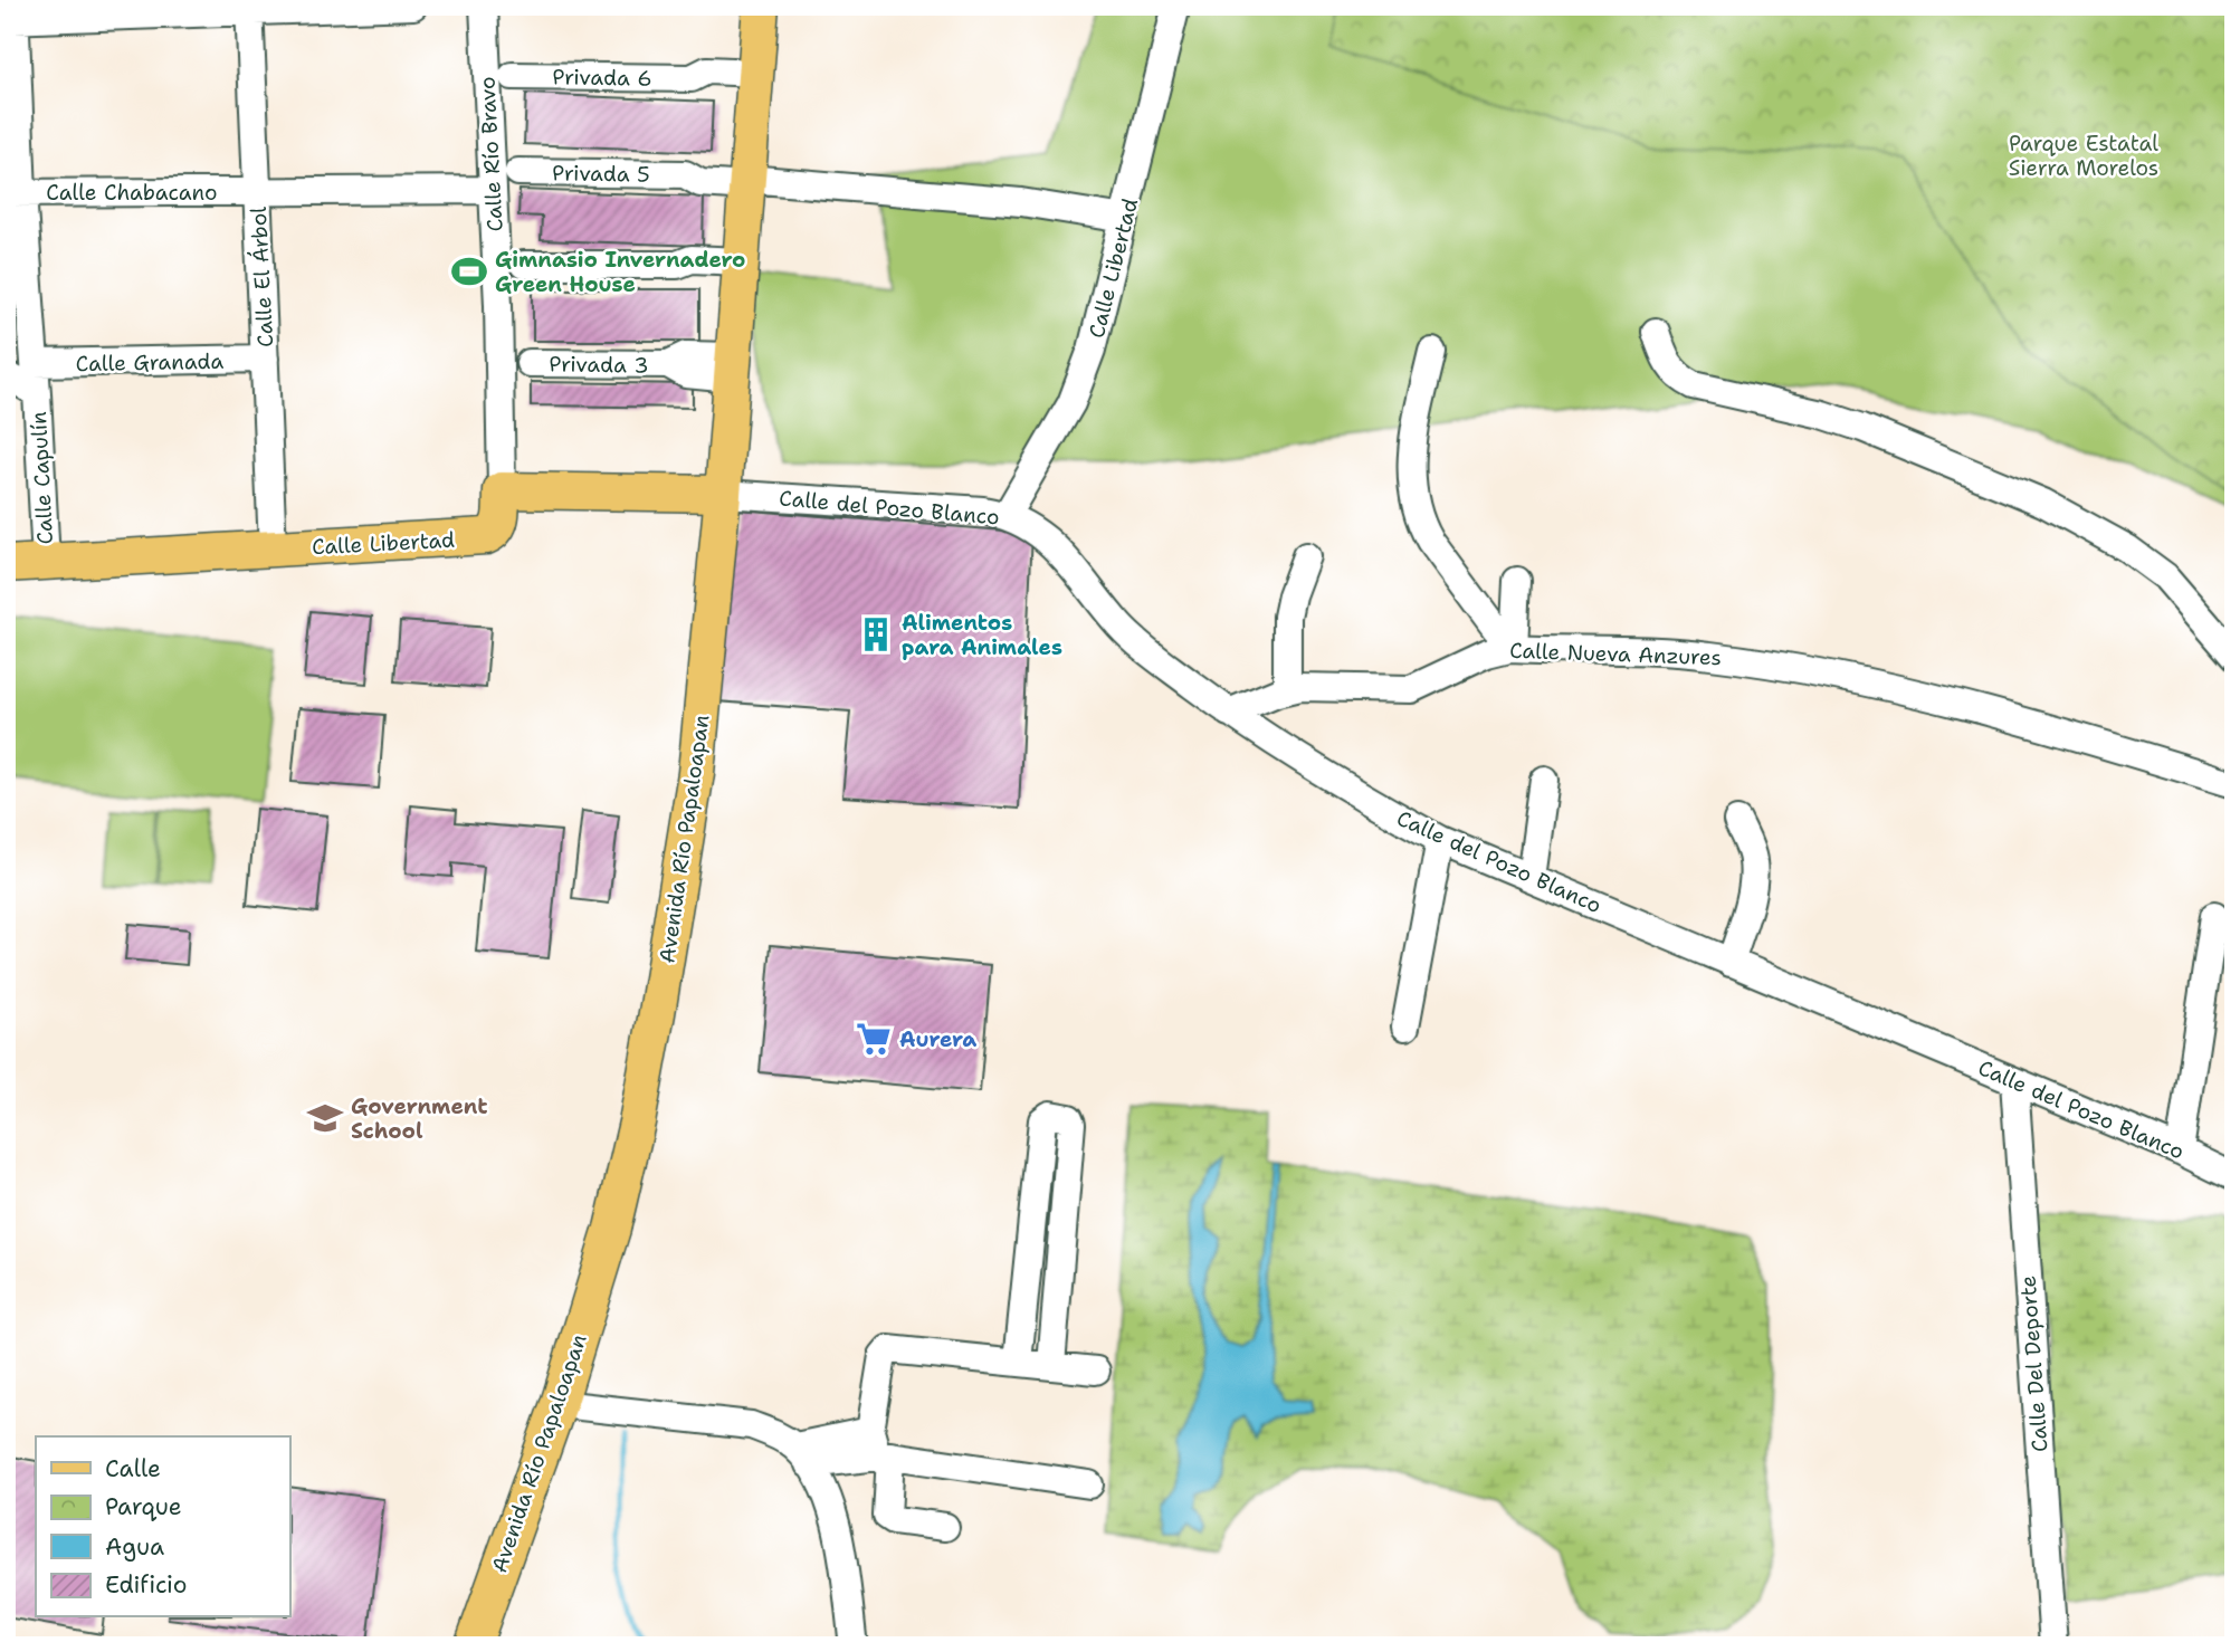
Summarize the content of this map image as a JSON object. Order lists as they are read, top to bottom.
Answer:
{
  "streets": {
    "main road": ["Calle Libertad", "Avenida Río Papaloapan"],
    "street": [
      "Privada 6",
      "Calle Río Bravo",
      "Privada 5",
      "Calle Chabacano",
      "Calle El Árbol",
      "Calle Granada",
      "Privada 3",
      "Calle Capulín",
      "Calle del Pozo Blanco",
      "Calle Nueva Anzures",
      "Calle Del Deporte"
    ]
  },
  "crossings": [
    ["Privada 6", "Avenida Río Papaloapan"],
    ["Calle Río Bravo", "Calle Chabacano"],
    ["Calle Río Bravo", "Calle Libertad"],
    ["Privada 5", "Calle Libertad"],
    ["Privada 5", "Avenida Río Papaloapan"],
    ["Calle Chabacano", "Calle El Árbol"],
    ["Calle Chabacano", "Calle Capulín"],
    ["Calle Libertad", "Calle El Árbol"],
    ["Calle Libertad", "Calle Capulín"],
    ["Calle Libertad", "Calle del Pozo Blanco"],
    ["Calle El Árbol", "Calle Granada"],
    ["Calle Granada", "Calle Capulín"],
    ["Privada 3", "Avenida Río Papaloapan"],
    ["Calle del Pozo Blanco", "Calle Nueva Anzures"],
    ["Calle del Pozo Blanco", "Avenida Río Papaloapan"],
    ["Calle del Pozo Blanco", "Calle Del Deporte"]
  ],
  "parks": ["Parque Estatal Sierra Morelos"],
  "places": {
    "sports": ["Gimnasio Invernadero Green House"],
    "building": ["Alimentos para Animales"],
    "supermarket": ["Aurera"],
    "school or university": ["Government School"]
  },
  "legend": [
    "Calle",
    "Parque",
    "Agua",
    "Edificio"
  ]
}
